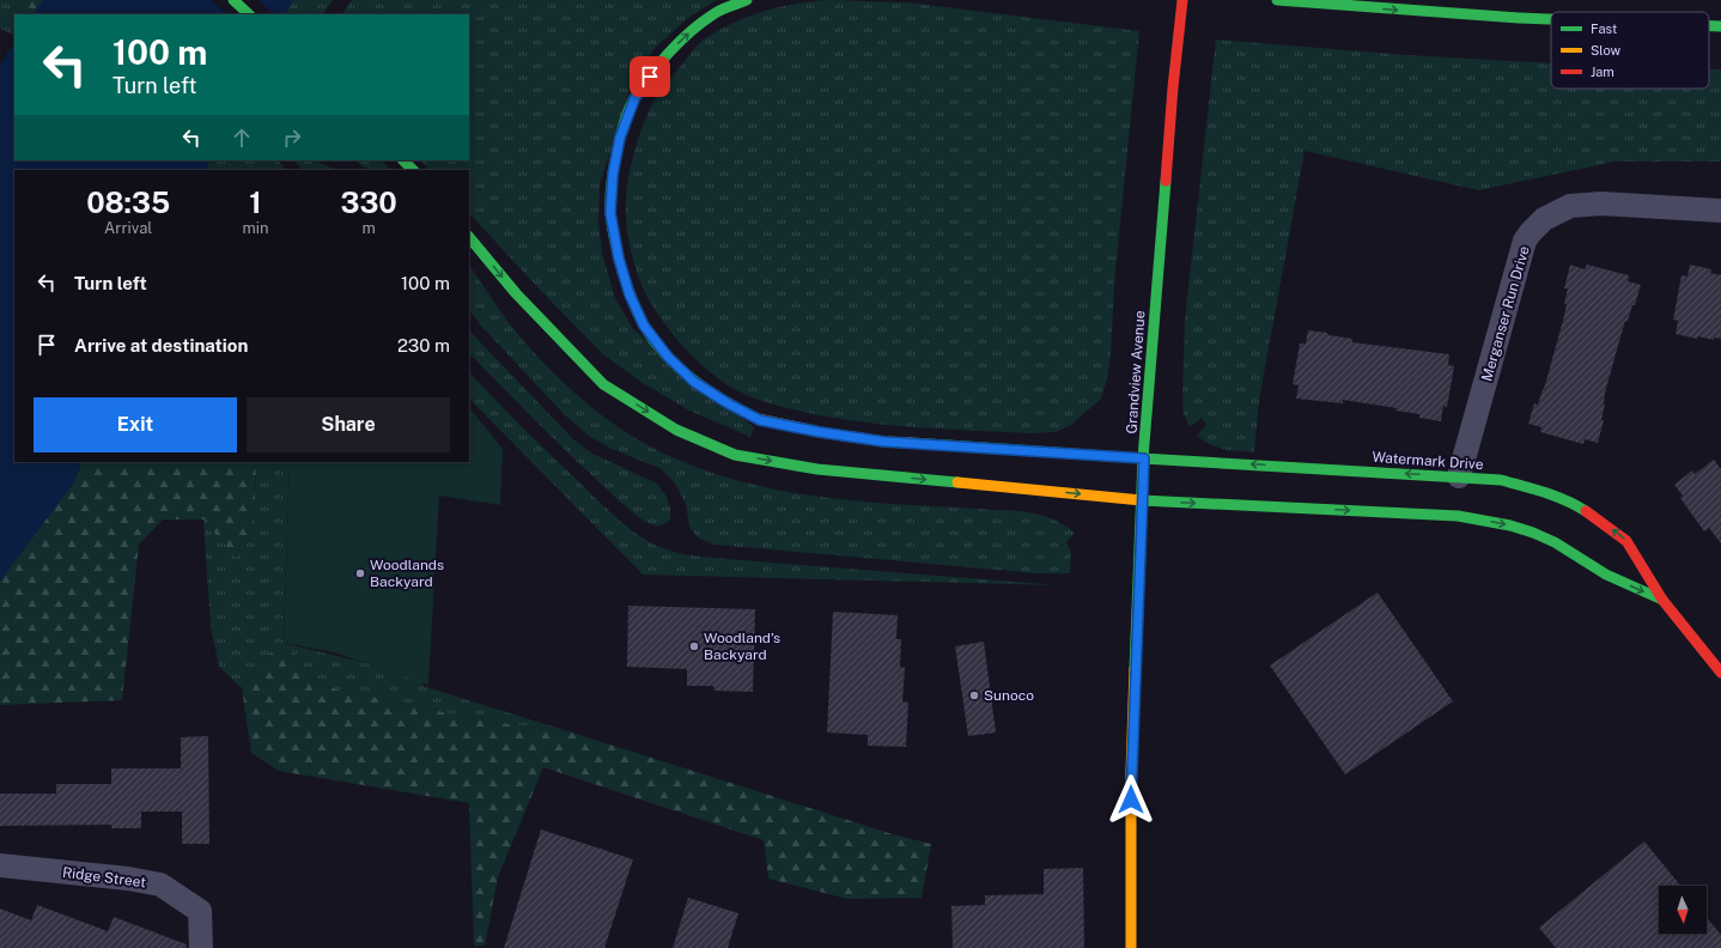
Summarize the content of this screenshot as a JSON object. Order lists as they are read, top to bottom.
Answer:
{
  "streets": {
    "main road": ["Grandview Avenue", "Watermark Drive"],
    "street": ["Merganser Run Drive", "Ridge Street"]
  },
  "crossings": [
    ["Merganser Run Drive", "Watermark Drive"],
    ["Grandview Avenue", "Watermark Drive"]
  ],
  "places": ["Woodlands Backyard", "Woodland’s Backyard", "Sunoco"],
  "legend": ["Fast", "Slow", "Jam"],
  "north": "bottom",
  "page": {
    "turn": ["100 m", "Turn left"],
    "eta": [
      "08:35",
      "Arrival",
      "1",
      "min",
      "330",
      "m"
    ],
    "list": [
      {
        "name": "Turn left",
        "value": "100 m"
      },
      {
        "name": "Arrive at destination",
        "value": "230 m"
      }
    ],
    "buttons": ["Exit", "Share"]
  }
}
